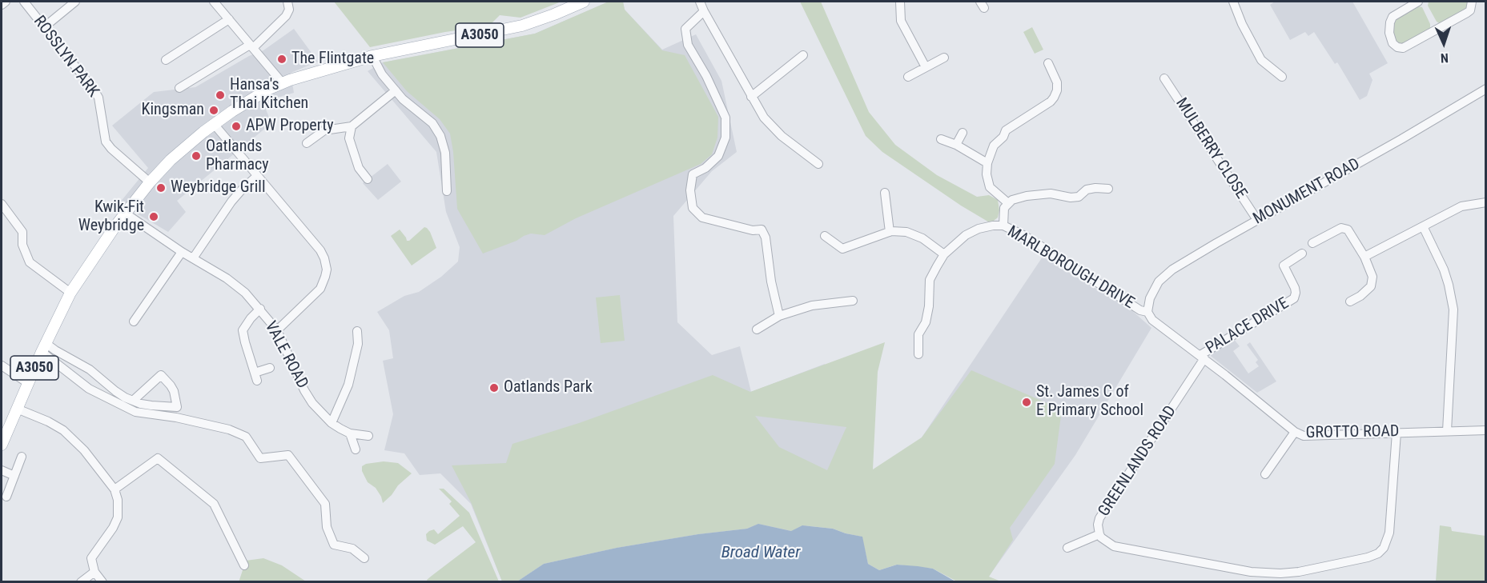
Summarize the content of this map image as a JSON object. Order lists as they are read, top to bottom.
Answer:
{
  "streets": {
    "main road": ["A3050"],
    "street": [
      "ROSSLYN PARK",
      "MULBERRY CLOSE",
      "MONUMENT ROAD",
      "MARLBOROUGH DRIVE",
      "PALACE DRIVE",
      "VALE ROAD",
      "GROTTO ROAD",
      "GREENLANDS ROAD"
    ]
  },
  "crossings": [
    ["A3050", "ROSSLYN PARK"],
    ["A3050", "VALE ROAD"],
    ["MULBERRY CLOSE", "MONUMENT ROAD"],
    ["MONUMENT ROAD", "MARLBOROUGH DRIVE"],
    ["MONUMENT ROAD", "GROTTO ROAD"],
    ["MARLBOROUGH DRIVE", "GROTTO ROAD"],
    ["PALACE DRIVE", "GROTTO ROAD"],
    ["PALACE DRIVE", "GREENLANDS ROAD"],
    ["GROTTO ROAD", "GREENLANDS ROAD"]
  ],
  "water": ["Broad Water"],
  "places": [
    "The Flintgate",
    "Hansa's Thai Kitchen",
    "Kingsman",
    "APW Property",
    "Oatlands Pharmacy",
    "Weybridge Grill",
    "Kwik-Fit Weybridge",
    "Oatlands Park",
    "St. James C of E Primary School"
  ],
  "north": "bottom"
}
